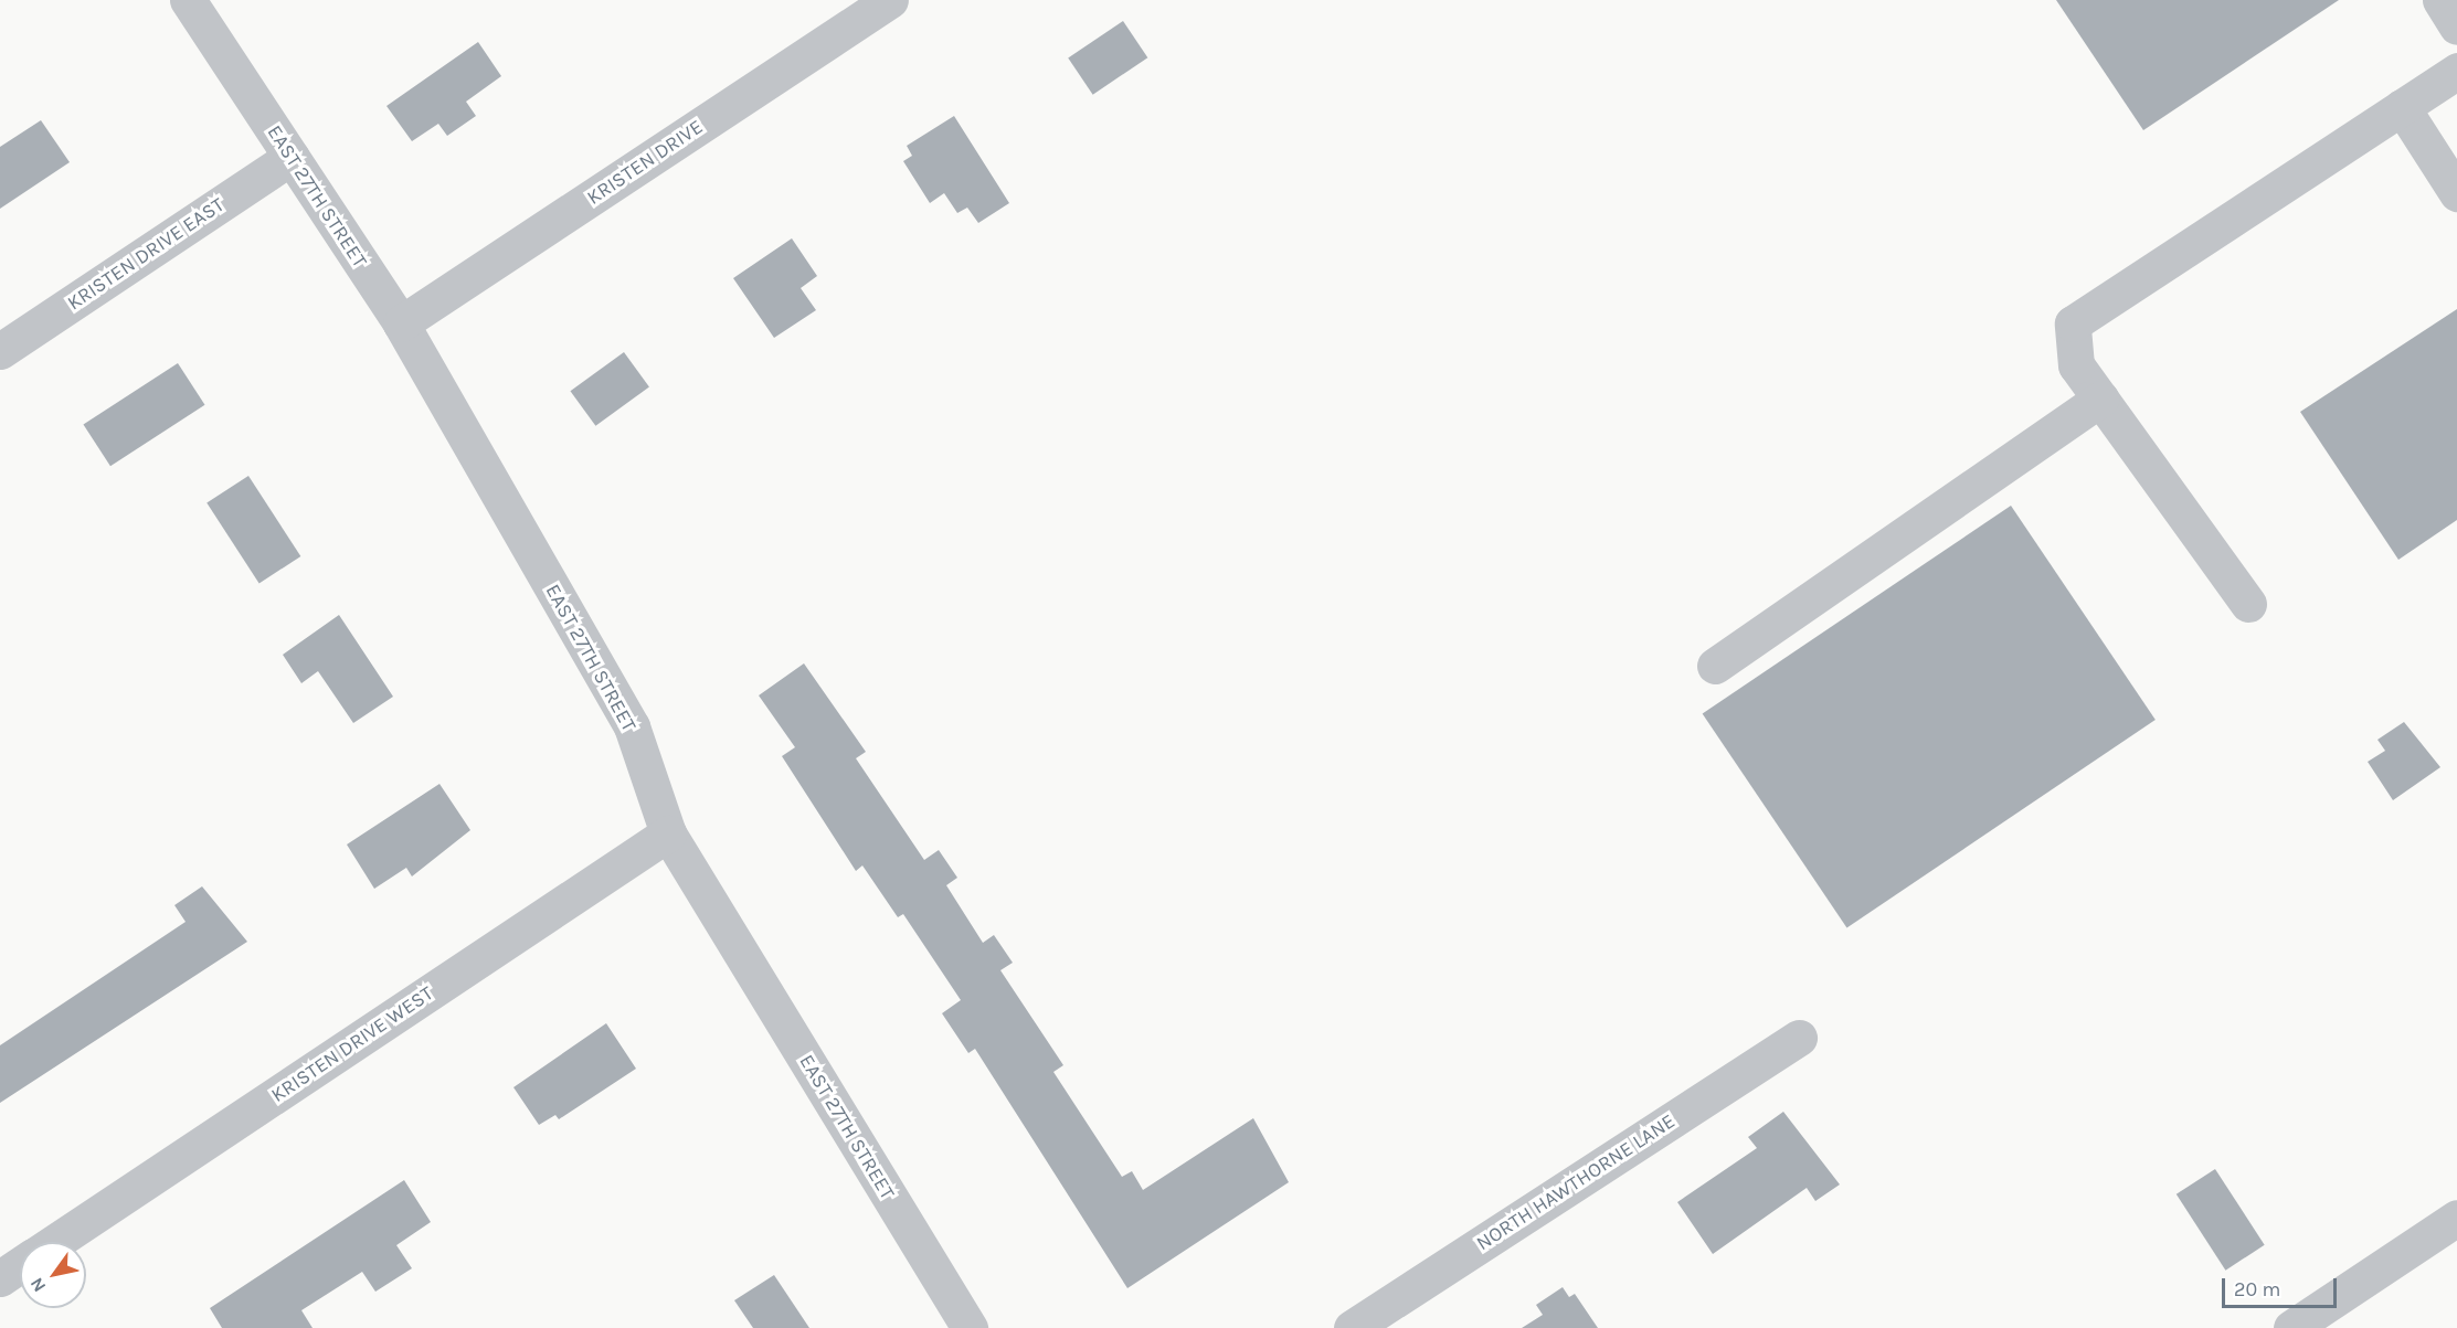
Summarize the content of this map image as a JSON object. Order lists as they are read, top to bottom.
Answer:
{
  "streets": {
    "street": [
      "KRISTEN DRIVE",
      "EAST 27TH STREET",
      "KRISTEN DRIVE EAST",
      "KRISTEN DRIVE WEST",
      "NORTH HAWTHORNE LANE"
    ]
  },
  "crossings": [
    ["KRISTEN DRIVE", "EAST 27TH STREET"],
    ["EAST 27TH STREET", "KRISTEN DRIVE EAST"],
    ["EAST 27TH STREET", "KRISTEN DRIVE WEST"]
  ],
  "scale_bar": "20 m",
  "north": "bottom left"
}
